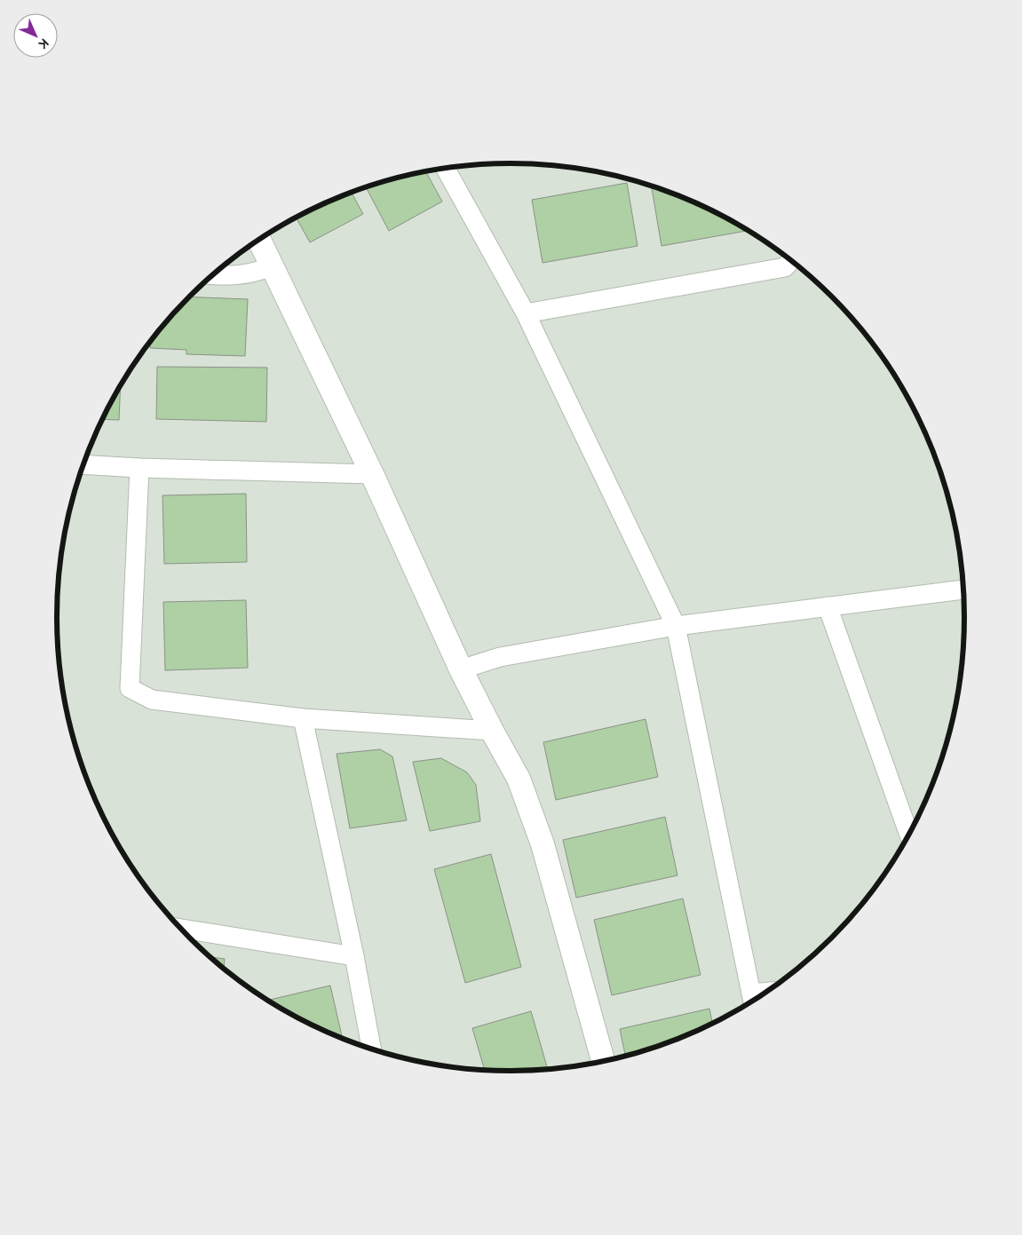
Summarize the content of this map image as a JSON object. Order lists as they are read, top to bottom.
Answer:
{
  "north": "bottom right"
}
